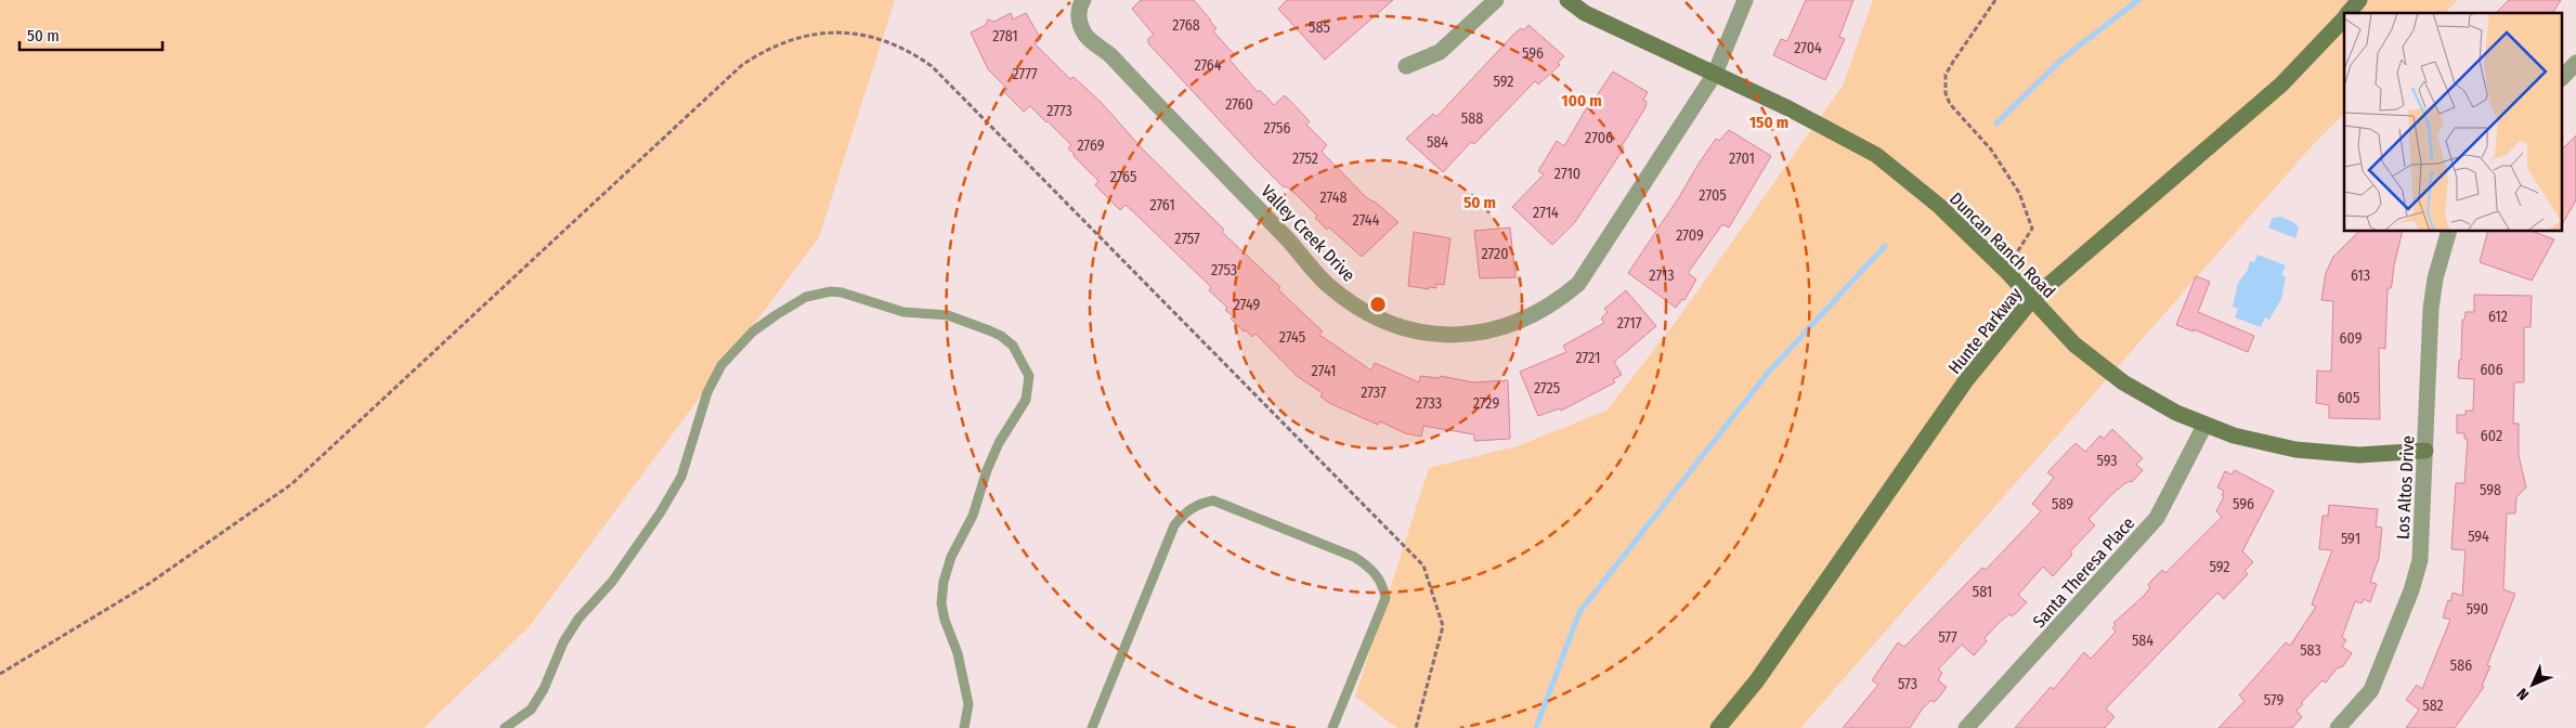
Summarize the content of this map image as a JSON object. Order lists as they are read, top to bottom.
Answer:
{
  "streets": {
    "street": [
      "Valley Creek Drive",
      "Duncan Ranch Road",
      "Hunte Parkway",
      "Los Altos Drive",
      "Santa Theresa Place"
    ]
  },
  "crossings": [
    ["Valley Creek Drive", "Duncan Ranch Road"],
    ["Duncan Ranch Road", "Hunte Parkway"],
    ["Duncan Ranch Road", "Los Altos Drive"],
    ["Duncan Ranch Road", "Santa Theresa Place"]
  ],
  "house_numbers": [
    "2768",
    "585",
    "2781",
    "2704",
    "596",
    "2764",
    "2777",
    "592",
    "2760",
    "2773",
    "588",
    "2756",
    "2706",
    "584",
    "2769",
    "2752",
    "2701",
    "2710",
    "2765",
    "2705",
    "2748",
    "2761",
    "2714",
    "2744",
    "2709",
    "2757",
    "2720",
    "2753",
    "2713",
    "613",
    "2749",
    "612",
    "2717",
    "2745",
    "609",
    "2721",
    "606",
    "2741",
    "2725",
    "2737",
    "605",
    "2733",
    "2729",
    "602",
    "593",
    "598",
    "589",
    "596",
    "594",
    "591",
    "592",
    "581",
    "590",
    "577",
    "584",
    "583",
    "586",
    "573",
    "579",
    "582"
  ],
  "scale_bar": "50 m",
  "north": "bottom left",
  "rings": ["100 m", "150 m", "50 m"]
}
